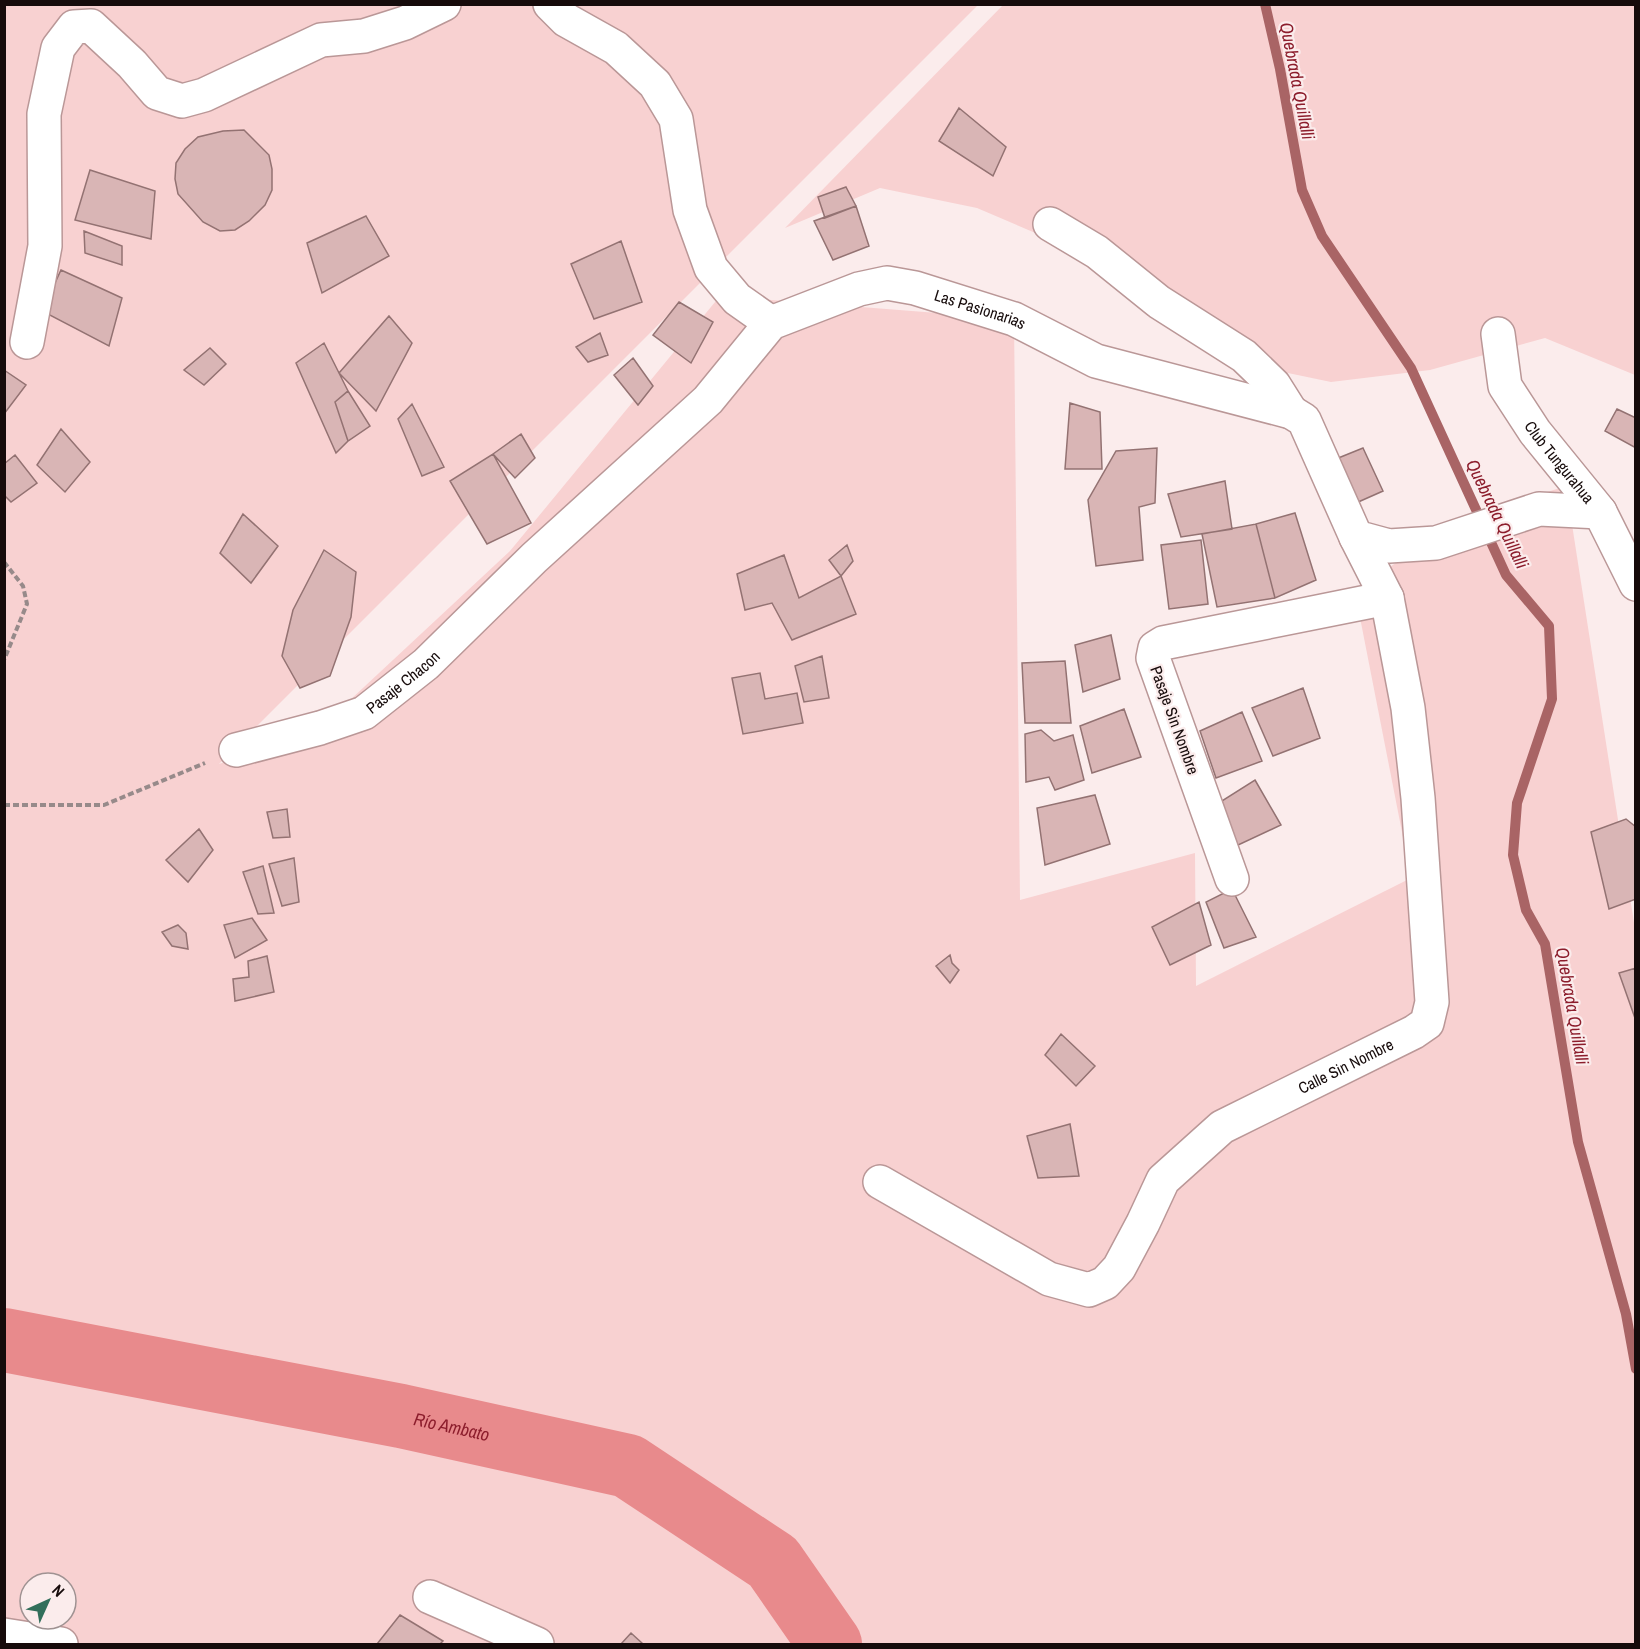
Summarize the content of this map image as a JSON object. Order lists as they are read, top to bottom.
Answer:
{
  "streets": {
    "street": [
      "Las Pasionarias",
      "Club Tungurahua",
      "Pasaje Chacon",
      "Pasaje Sin Nombre",
      "Calle Sin Nombre"
    ]
  },
  "crossings": [
    ["Las Pasionarias", "Pasaje Chacon"],
    ["Pasaje Sin Nombre", "Calle Sin Nombre"]
  ],
  "water": ["Quebrada Quillalli", "Río Ambato"],
  "north": "top right"
}
